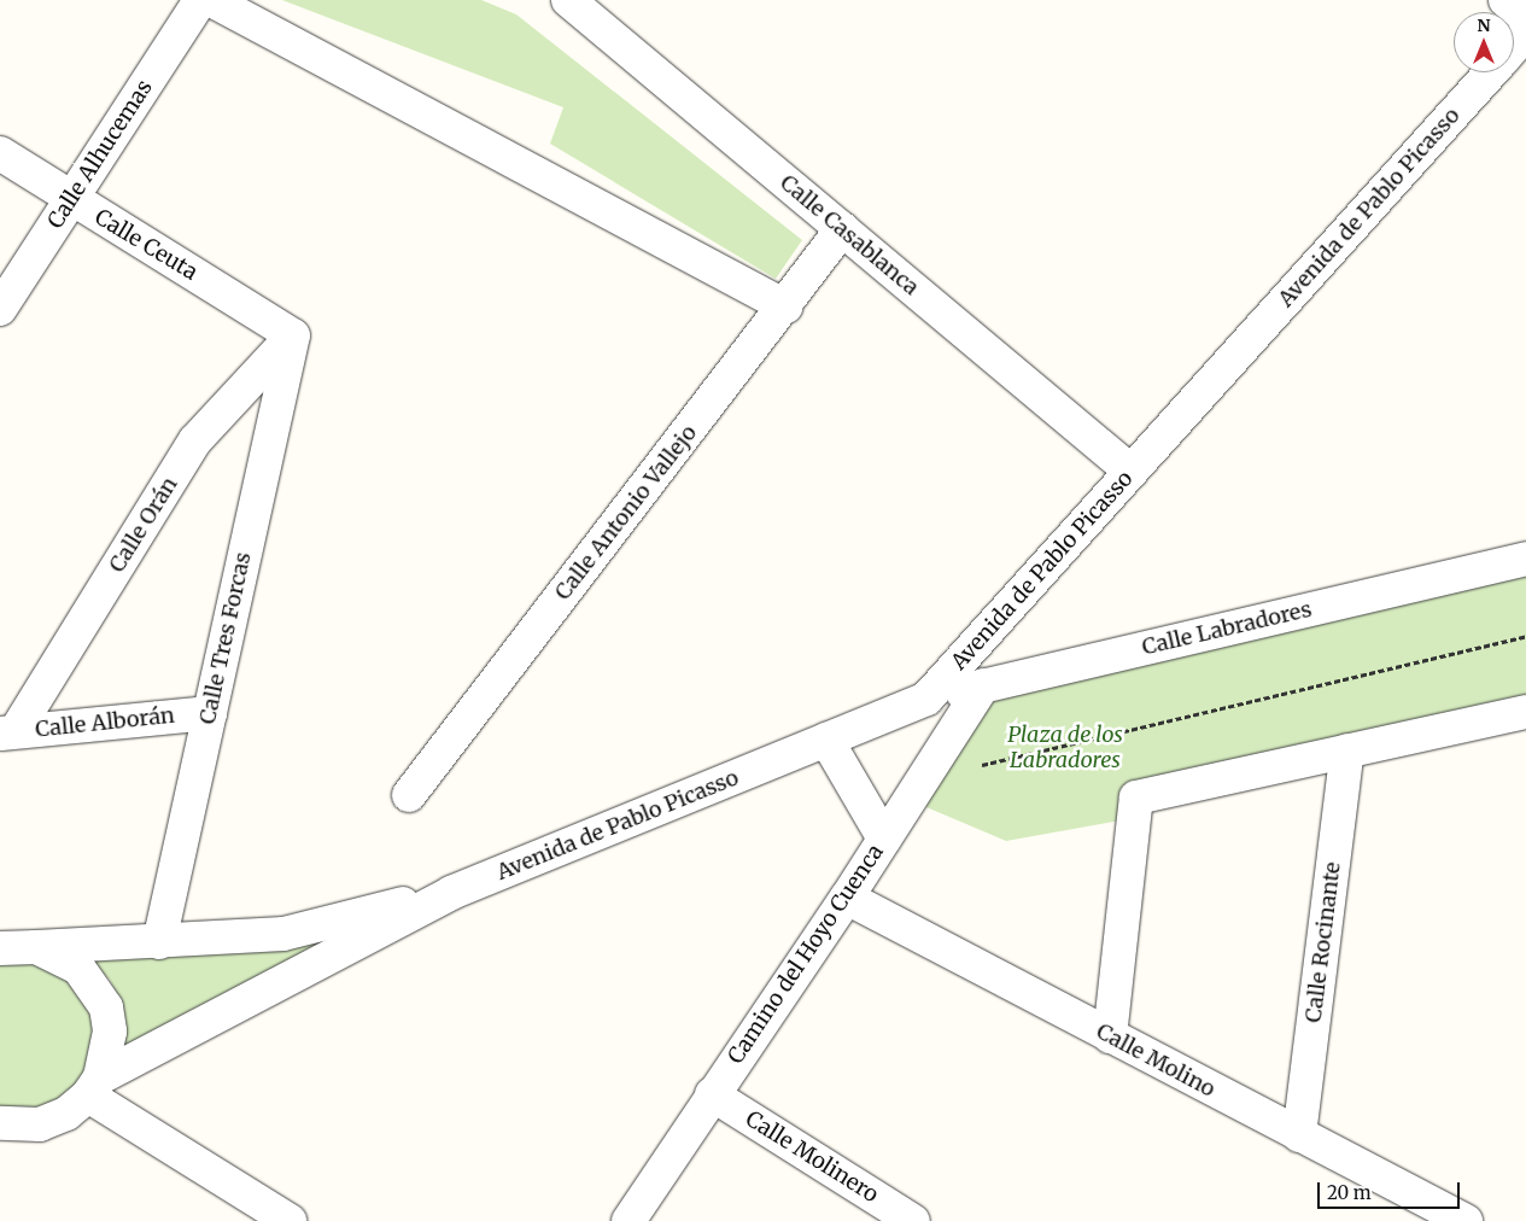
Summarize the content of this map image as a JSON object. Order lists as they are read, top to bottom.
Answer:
{
  "streets": {
    "street": [
      "Calle Alhucemas",
      "Avenida de Pablo Picasso",
      "Calle Casablanca",
      "Calle Ceuta",
      "Calle Antonio Vallejo",
      "Calle Orán",
      "Calle Labradores",
      "Calle Tres Forcas",
      "Calle Alborán",
      "Calle Rocinante",
      "Camino del Hoyo Cuenca",
      "Calle Molino",
      "Calle Molinero"
    ]
  },
  "crossings": [
    ["Calle Alhucemas", "Calle Ceuta"],
    ["Avenida de Pablo Picasso", "Calle Casablanca"],
    ["Avenida de Pablo Picasso", "Calle Labradores"],
    ["Avenida de Pablo Picasso", "Calle Tres Forcas"],
    ["Calle Casablanca", "Calle Antonio Vallejo"],
    ["Calle Ceuta", "Calle Orán"],
    ["Calle Ceuta", "Calle Tres Forcas"],
    ["Calle Orán", "Calle Tres Forcas"],
    ["Calle Orán", "Calle Alborán"],
    ["Calle Labradores", "Camino del Hoyo Cuenca"],
    ["Calle Tres Forcas", "Calle Alborán"],
    ["Calle Rocinante", "Calle Molino"],
    ["Camino del Hoyo Cuenca", "Calle Molino"],
    ["Camino del Hoyo Cuenca", "Calle Molinero"]
  ],
  "parks": ["Plaza de los Labradores"],
  "scale_bar": "20 m",
  "north": "top"
}
